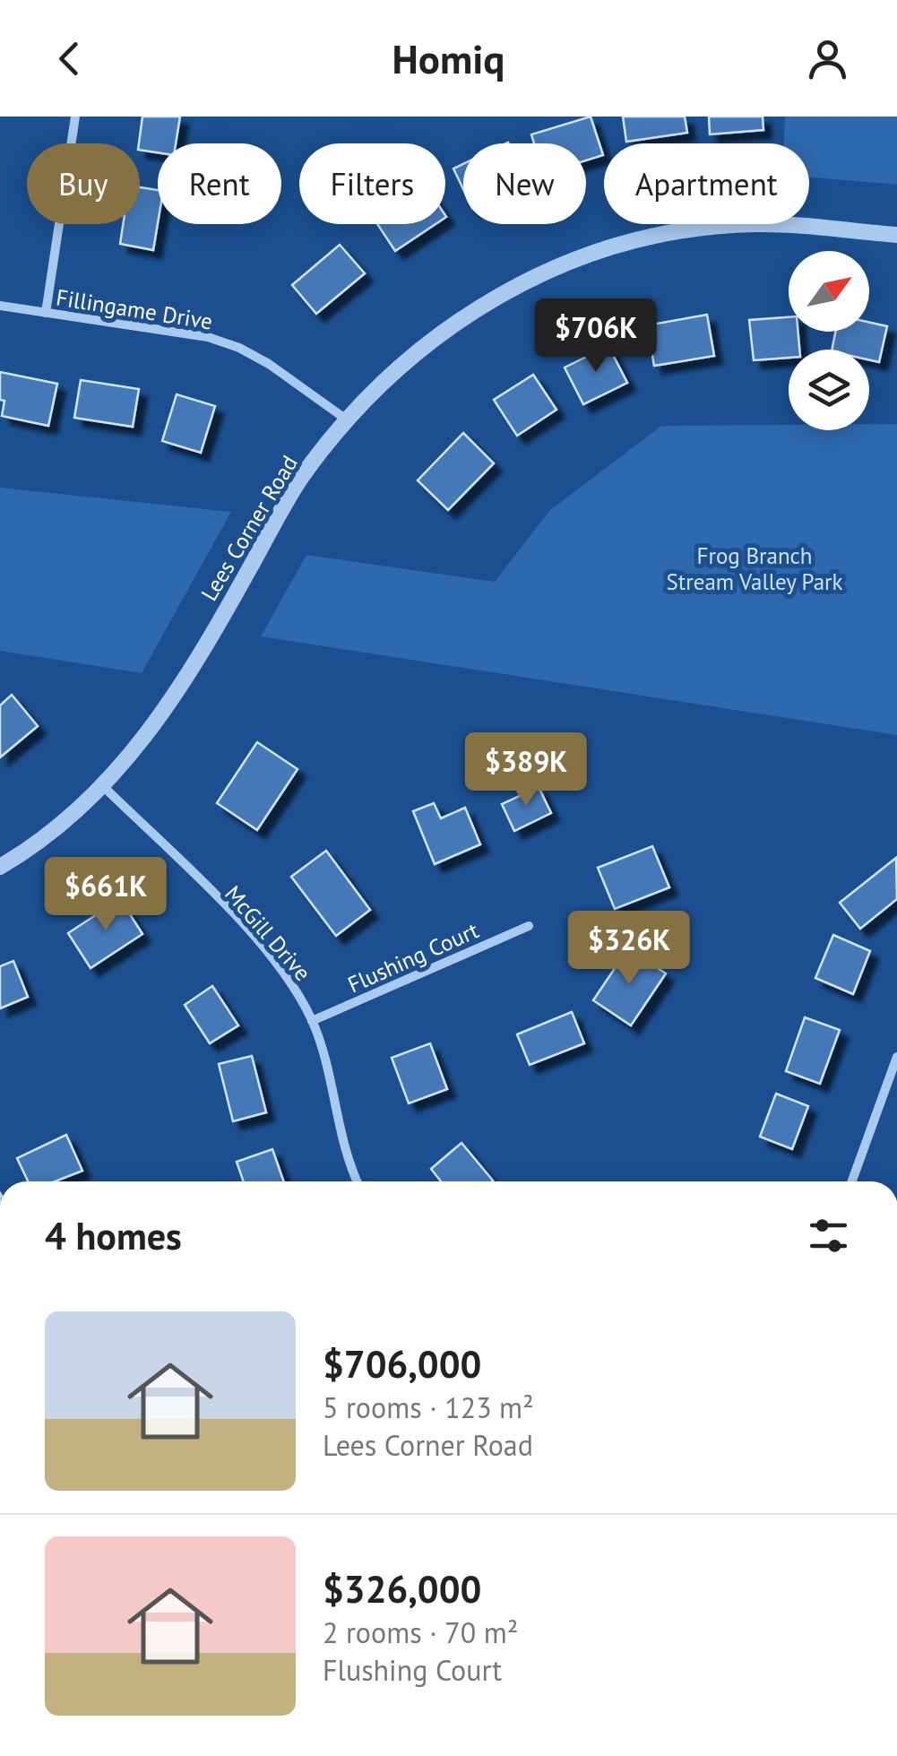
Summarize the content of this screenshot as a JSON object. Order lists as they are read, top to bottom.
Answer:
{
  "streets": {
    "street": [
      "Fillingame Drive",
      "Lees Corner Road",
      "McGill Drive",
      "Flushing Court"
    ]
  },
  "crossings": [
    ["Fillingame Drive", "Lees Corner Road"],
    ["Lees Corner Road", "McGill Drive"],
    ["McGill Drive", "Flushing Court"]
  ],
  "parks": ["Frog Branch Stream Valley Park"],
  "north": "top right",
  "page": {
    "header": "Homiq",
    "chip": [
      "Buy",
      "Rent",
      "Filters",
      "New",
      "Apartment"
    ],
    "price": [
      "$706K",
      "$389K",
      "$661K",
      "$326K"
    ],
    "heading": "4 homes",
    "list": [
      {
        "name": "$706,000",
        "note": "5 rooms · 123 m² · Lees Corner Road"
      },
      {
        "name": "$326,000",
        "note": "2 rooms · 70 m² · Flushing Court"
      }
    ]
  }
}
